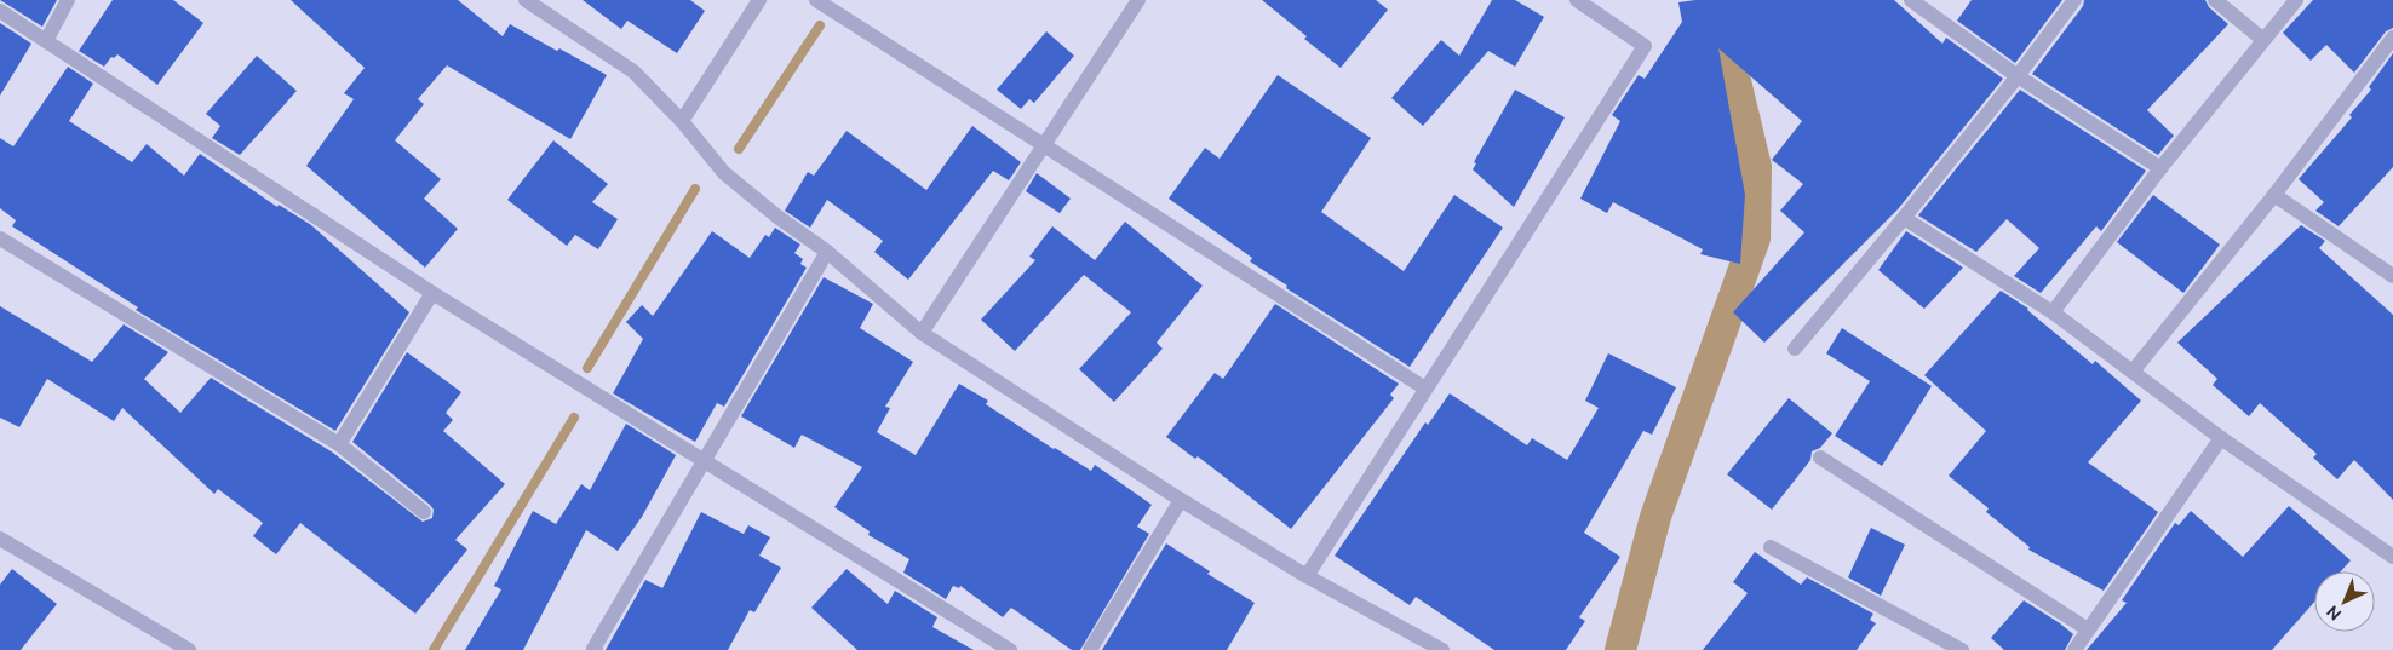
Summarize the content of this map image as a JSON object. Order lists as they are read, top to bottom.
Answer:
{
  "north": "bottom left"
}
